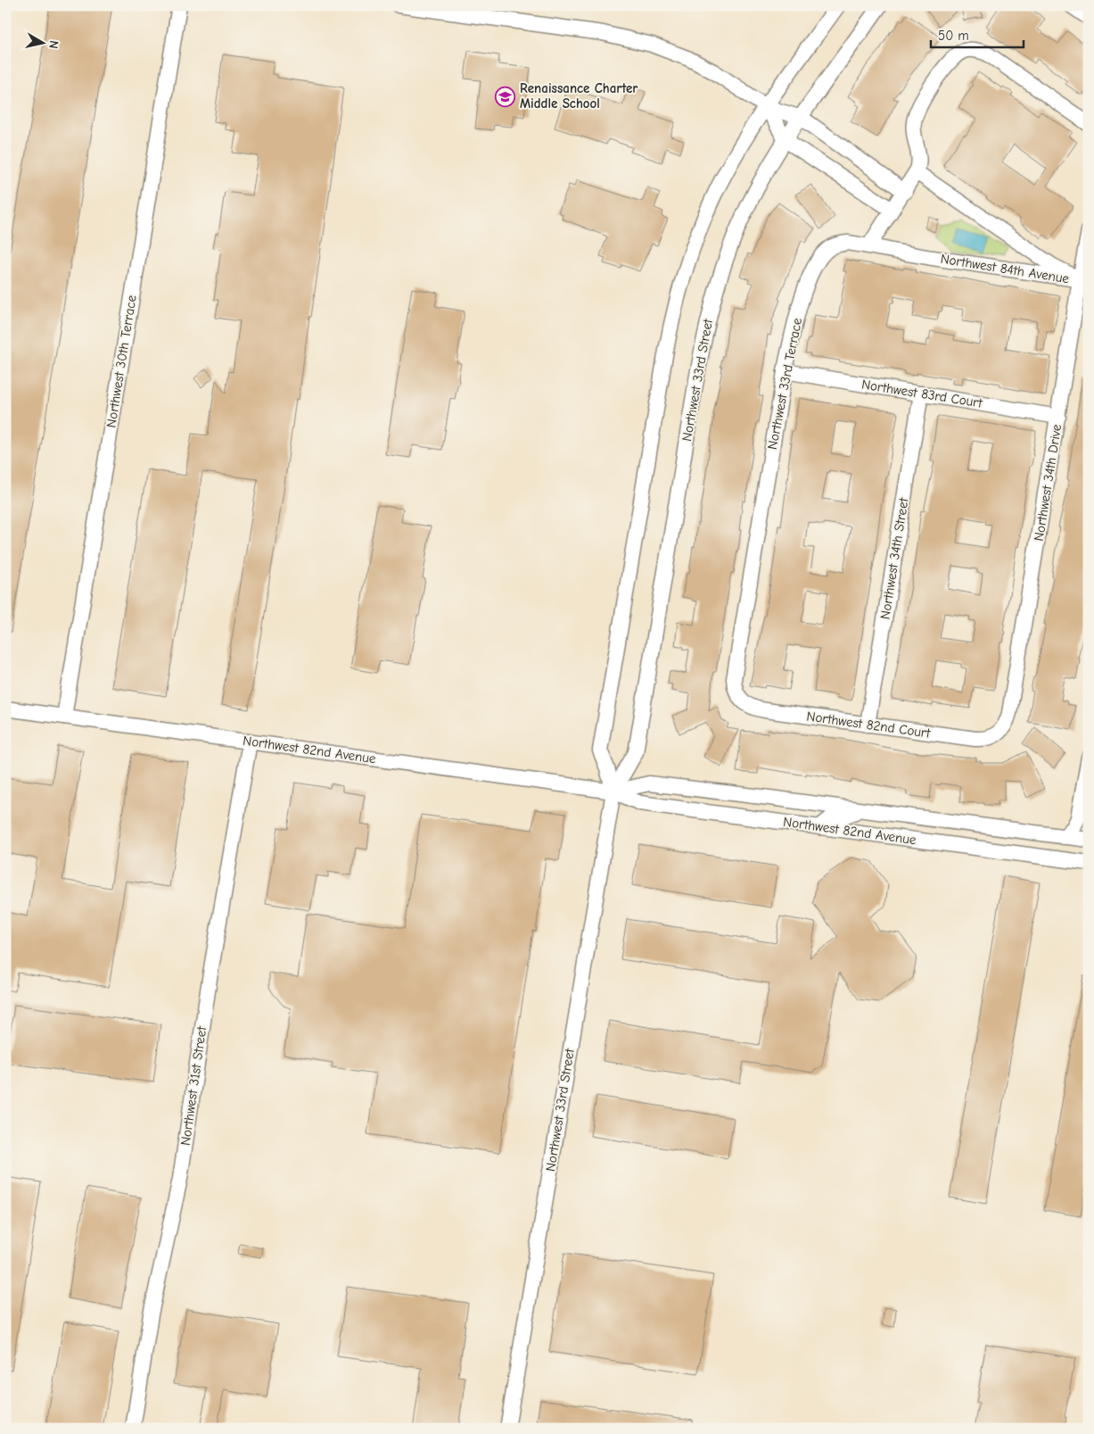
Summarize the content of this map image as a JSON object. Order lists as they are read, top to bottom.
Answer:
{
  "streets": {
    "street": [
      "Northwest 84th Avenue",
      "Northwest 30th Terrace",
      "Northwest 33rd Street",
      "Northwest 33rd Terrace",
      "Northwest 83rd Court",
      "Northwest 34th Drive",
      "Northwest 34th Street",
      "Northwest 82nd Court",
      "Northwest 82nd Avenue",
      "Northwest 31st Street"
    ]
  },
  "crossings": [
    ["Northwest 84th Avenue", "Northwest 33rd Terrace"],
    ["Northwest 84th Avenue", "Northwest 34th Drive"],
    ["Northwest 30th Terrace", "Northwest 82nd Avenue"],
    ["Northwest 33rd Street", "Northwest 82nd Avenue"],
    ["Northwest 33rd Terrace", "Northwest 83rd Court"],
    ["Northwest 33rd Terrace", "Northwest 82nd Court"],
    ["Northwest 83rd Court", "Northwest 34th Drive"],
    ["Northwest 83rd Court", "Northwest 34th Street"],
    ["Northwest 34th Drive", "Northwest 82nd Court"],
    ["Northwest 34th Street", "Northwest 82nd Court"],
    ["Northwest 82nd Avenue", "Northwest 31st Street"]
  ],
  "places": {
    "school or university": ["Renaissance Charter Middle School"]
  },
  "scale_bar": "50 m",
  "north": "right"
}
